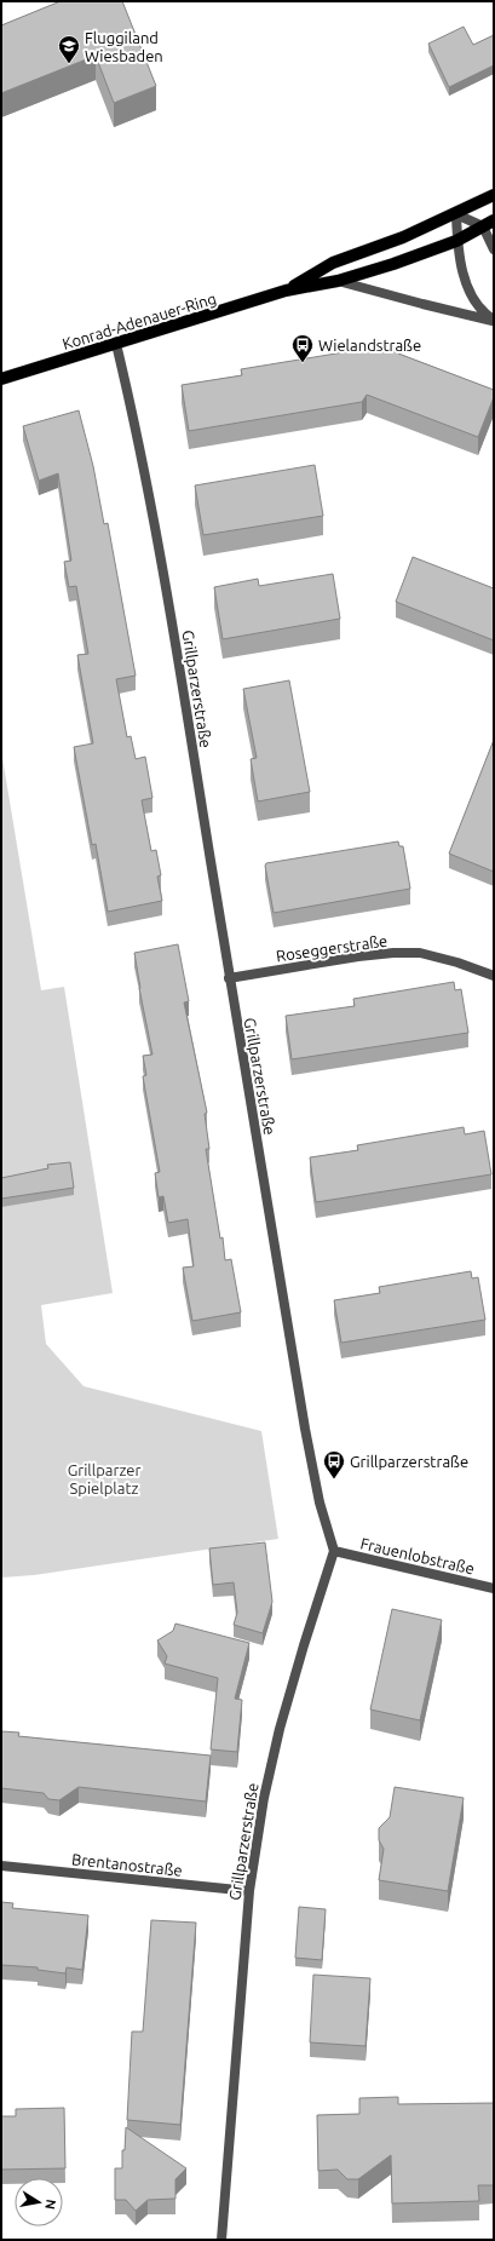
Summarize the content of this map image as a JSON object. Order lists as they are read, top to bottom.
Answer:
{
  "streets": {
    "main road": ["Konrad-Adenauer-Ring"],
    "street": [
      "Grillparzerstraße",
      "Roseggerstraße",
      "Frauenlobstraße",
      "Brentanostraße"
    ]
  },
  "crossings": [
    ["Konrad-Adenauer-Ring", "Grillparzerstraße"],
    ["Grillparzerstraße", "Roseggerstraße"],
    ["Grillparzerstraße", "Frauenlobstraße"],
    ["Grillparzerstraße", "Brentanostraße"]
  ],
  "parks": ["Grillparzer Spielplatz"],
  "places": {
    "school or university": ["Fluggiland Wiesbaden"],
    "bus stop": ["Wielandstraße", "Grillparzerstraße"]
  },
  "north": "right"
}
